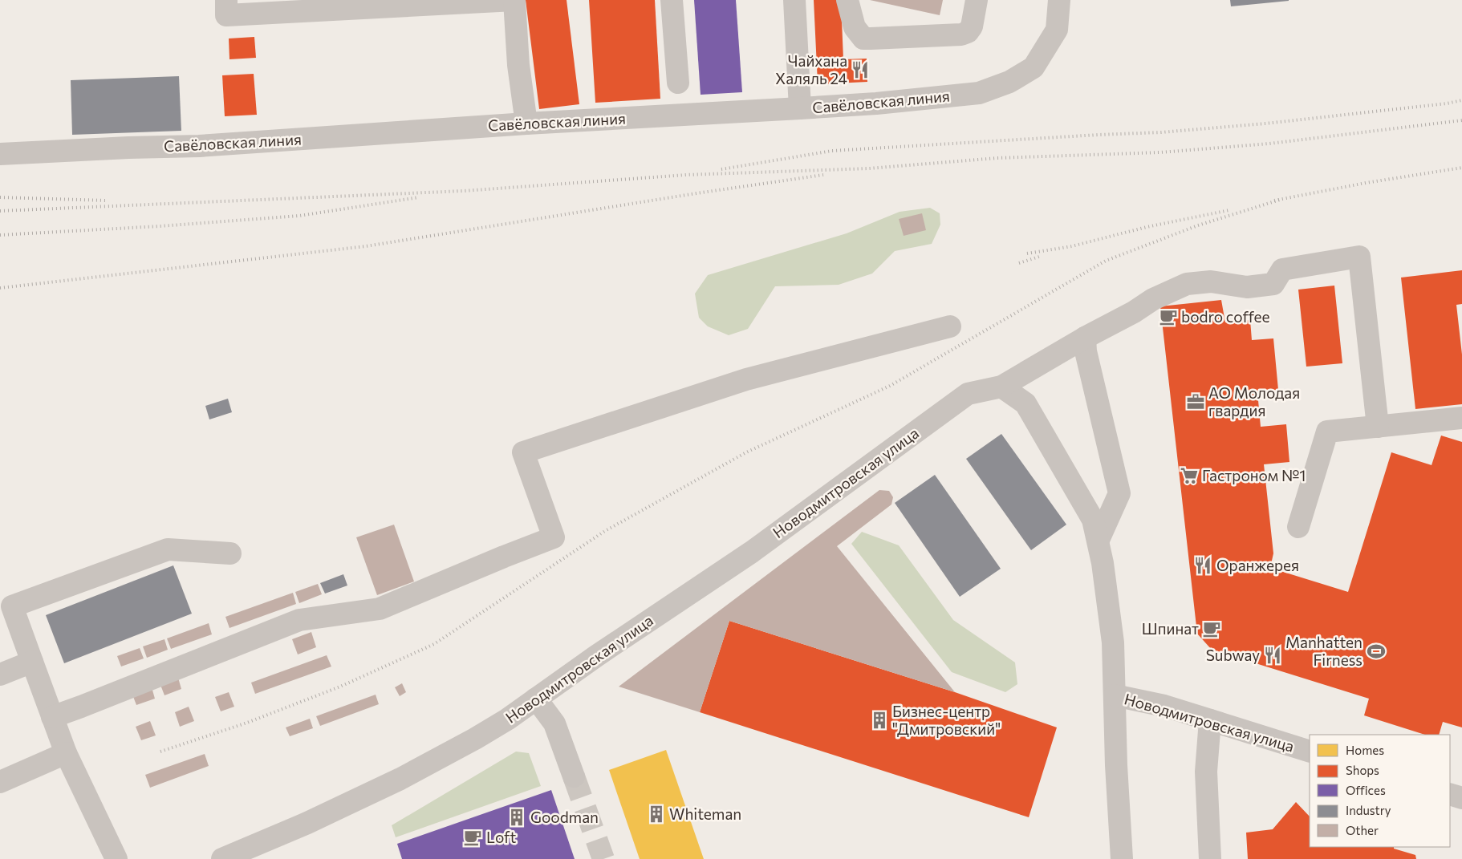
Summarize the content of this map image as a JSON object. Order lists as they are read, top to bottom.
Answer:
{
  "streets": {
    "street": ["Савёловская линия", "Новодмитровская улица"]
  },
  "places": {
    "restaurant": ["Чайхана Халяль 24", "Оранжерея", "Subway"],
    "cafe": ["bodro coffee", "Шпинат", "Loft"],
    "office": ["АО Молодая гвардия"],
    "supermarket": ["Гастроном №1"],
    "sports": ["Manhatten Firness"],
    "building": ["Бизнес-центр \"Дмитровский\"", "Whiteman", "Goodman"]
  },
  "legend": [
    "Homes",
    "Shops",
    "Offices",
    "Industry",
    "Other"
  ]
}
